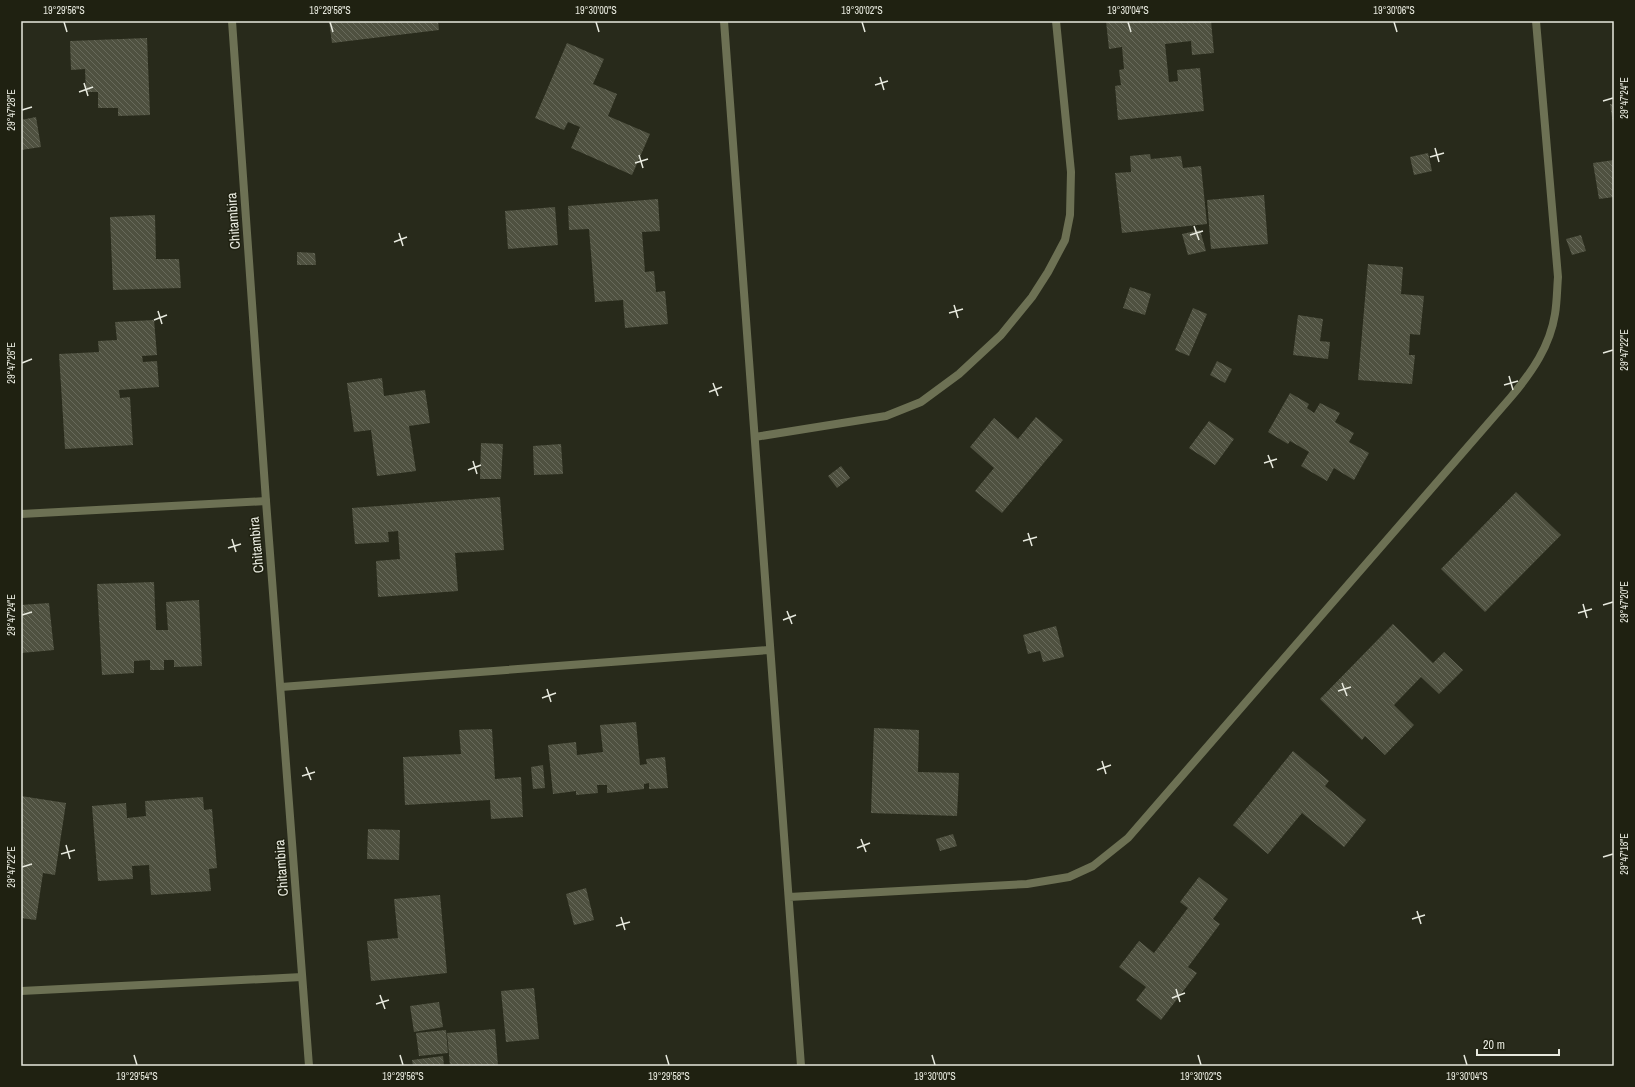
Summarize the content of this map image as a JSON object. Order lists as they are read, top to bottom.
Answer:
{
  "streets": {
    "street": ["Chitambira"]
  },
  "scale_bar": "20 m",
  "coordinates": [
    "19°29'56\"S",
    "19°29'58\"S",
    "19°30'00\"S",
    "19°30'02\"S",
    "19°30'04\"S",
    "19°30'06\"S",
    "29°47'24\"E",
    "29°47'28\"E",
    "29°47'22\"E",
    "29°47'26\"E",
    "29°47'20\"E",
    "29°47'18\"E",
    "19°29'54\"S"
  ]
}
